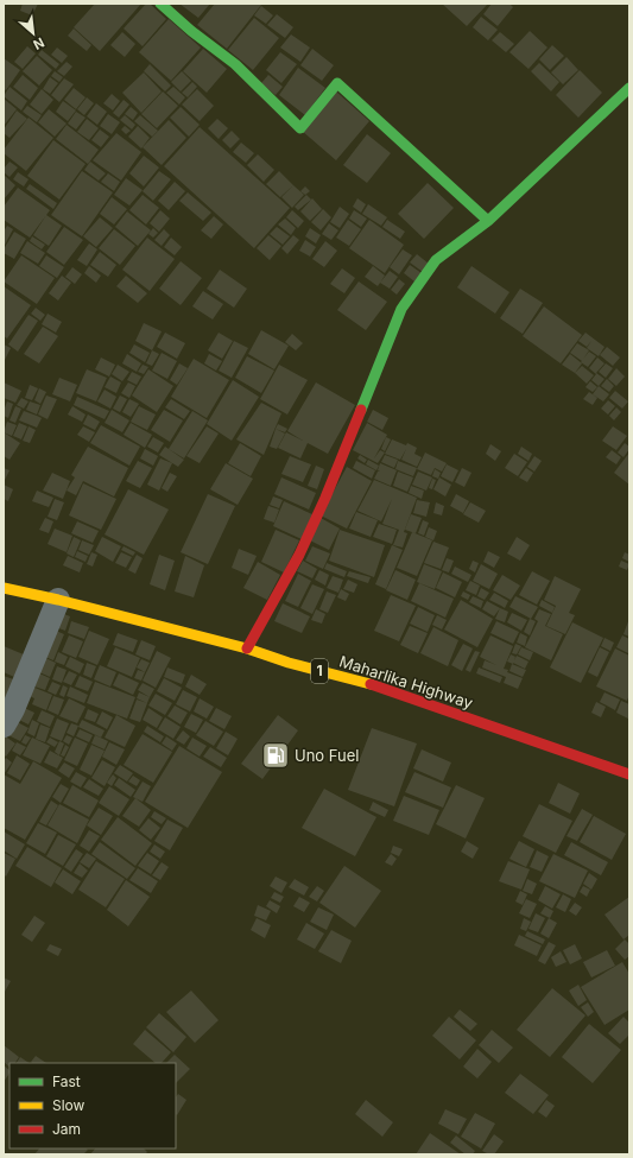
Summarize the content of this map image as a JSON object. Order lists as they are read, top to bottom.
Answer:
{
  "streets": {
    "main road": ["1", "Maharlika Highway"]
  },
  "places": {
    "fuel station": ["Uno Fuel"]
  },
  "legend": ["Fast", "Slow", "Jam"],
  "north": "bottom right"
}
